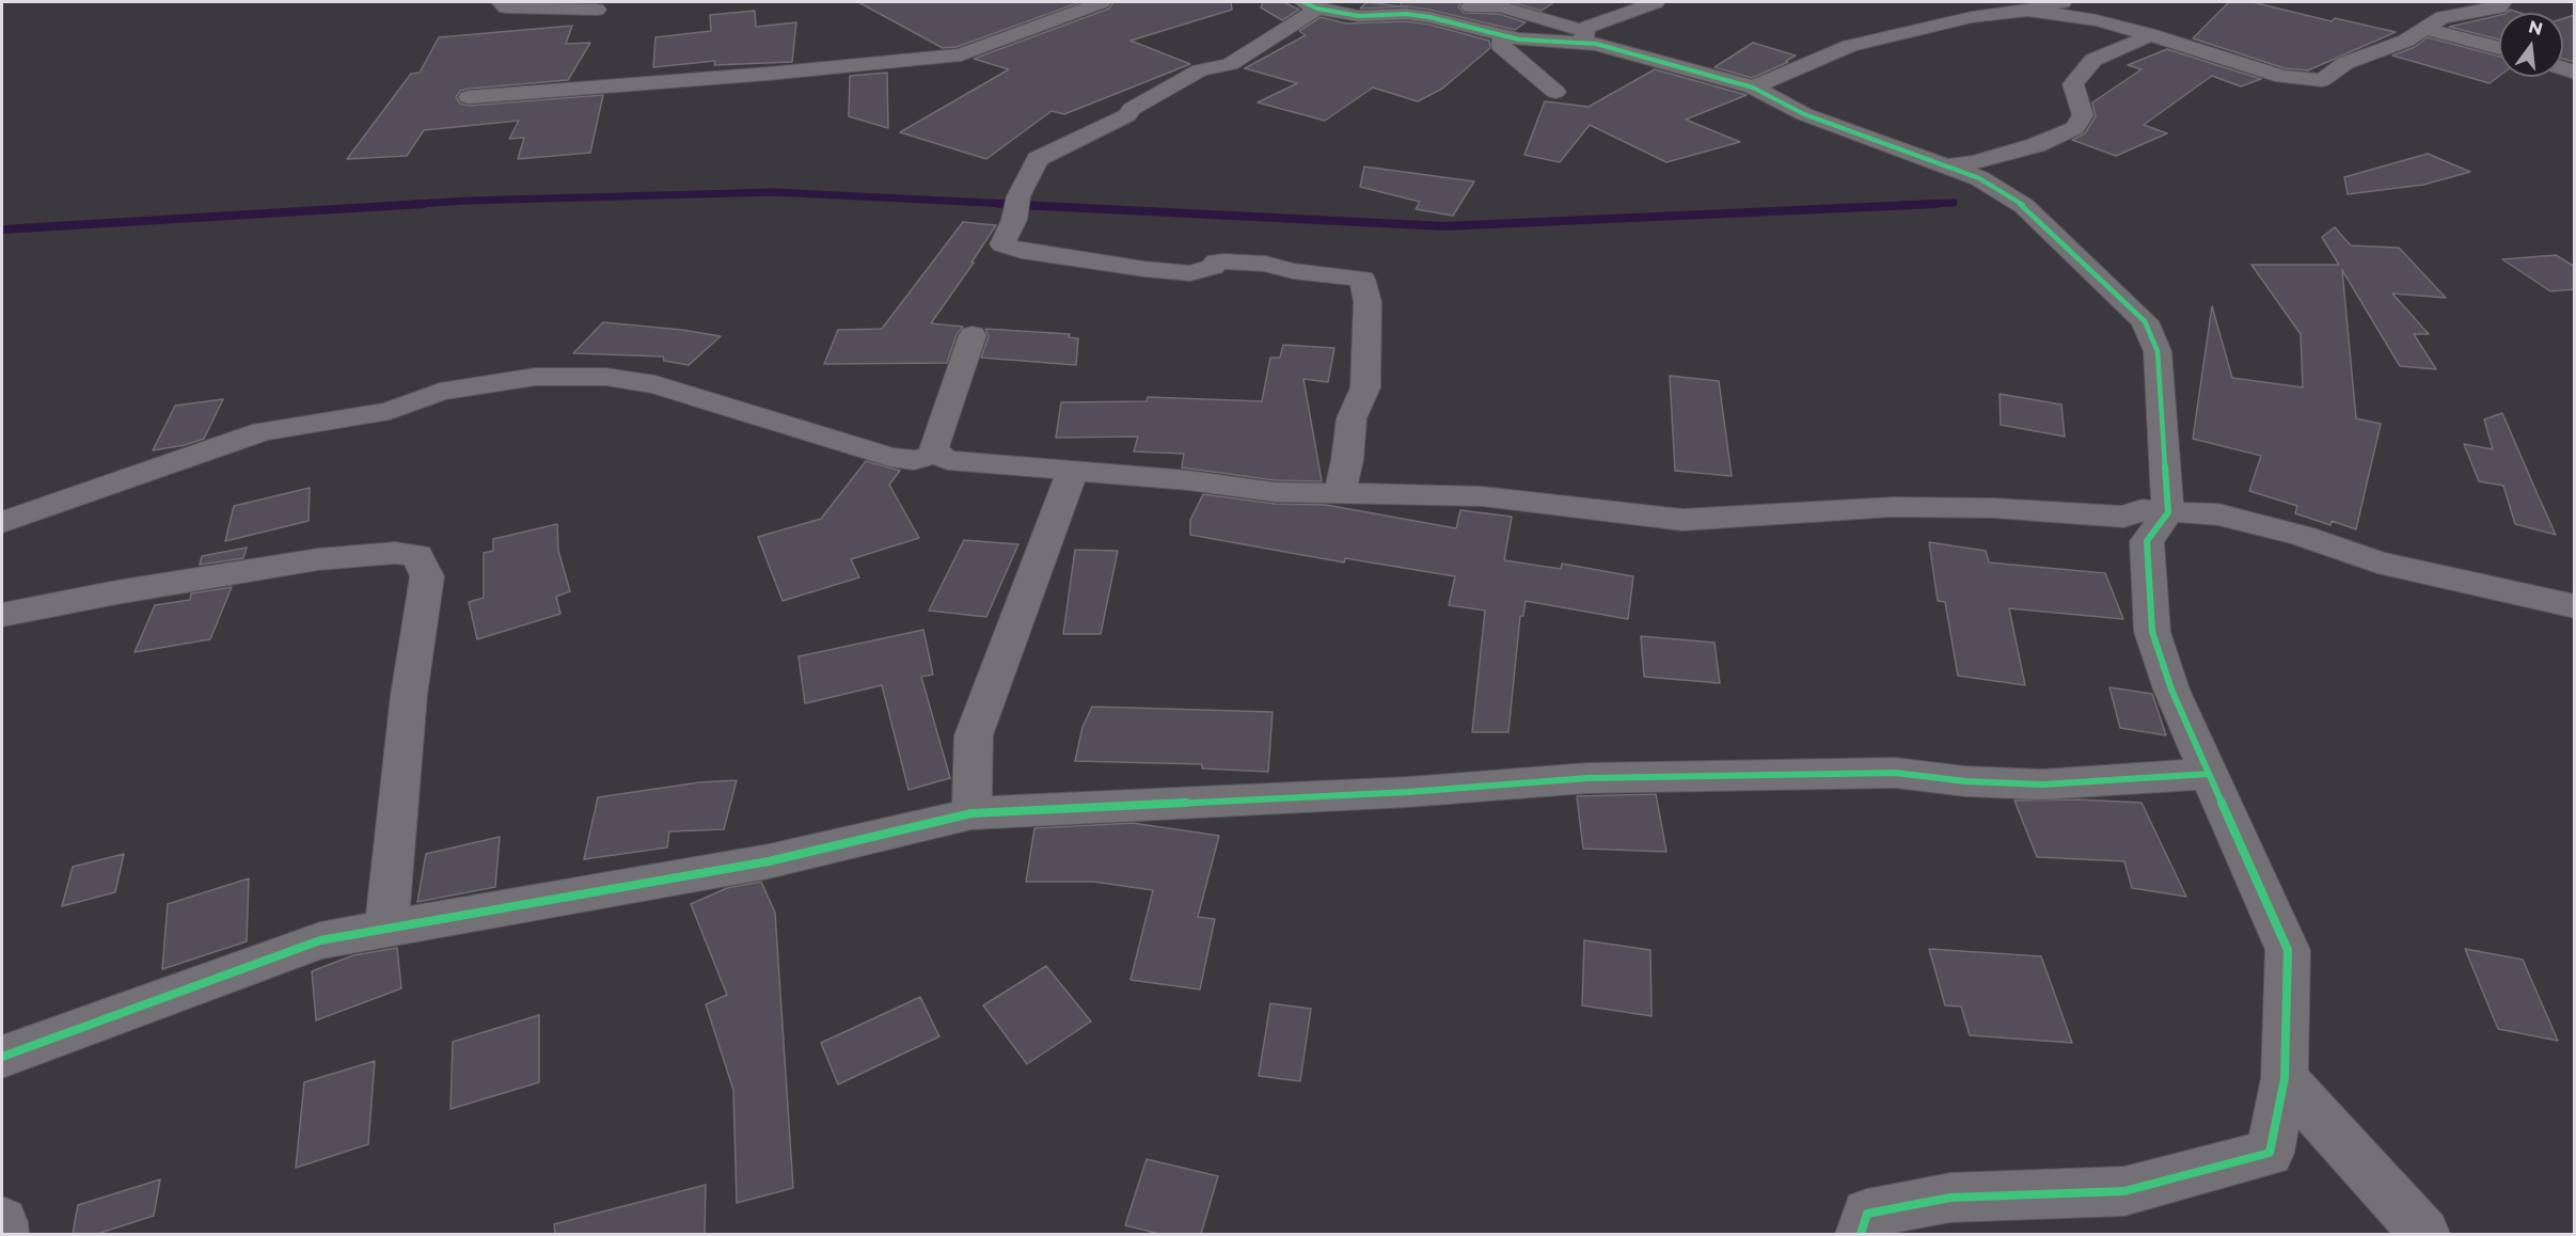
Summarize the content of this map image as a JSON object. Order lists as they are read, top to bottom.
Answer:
{
  "north": "top"
}
